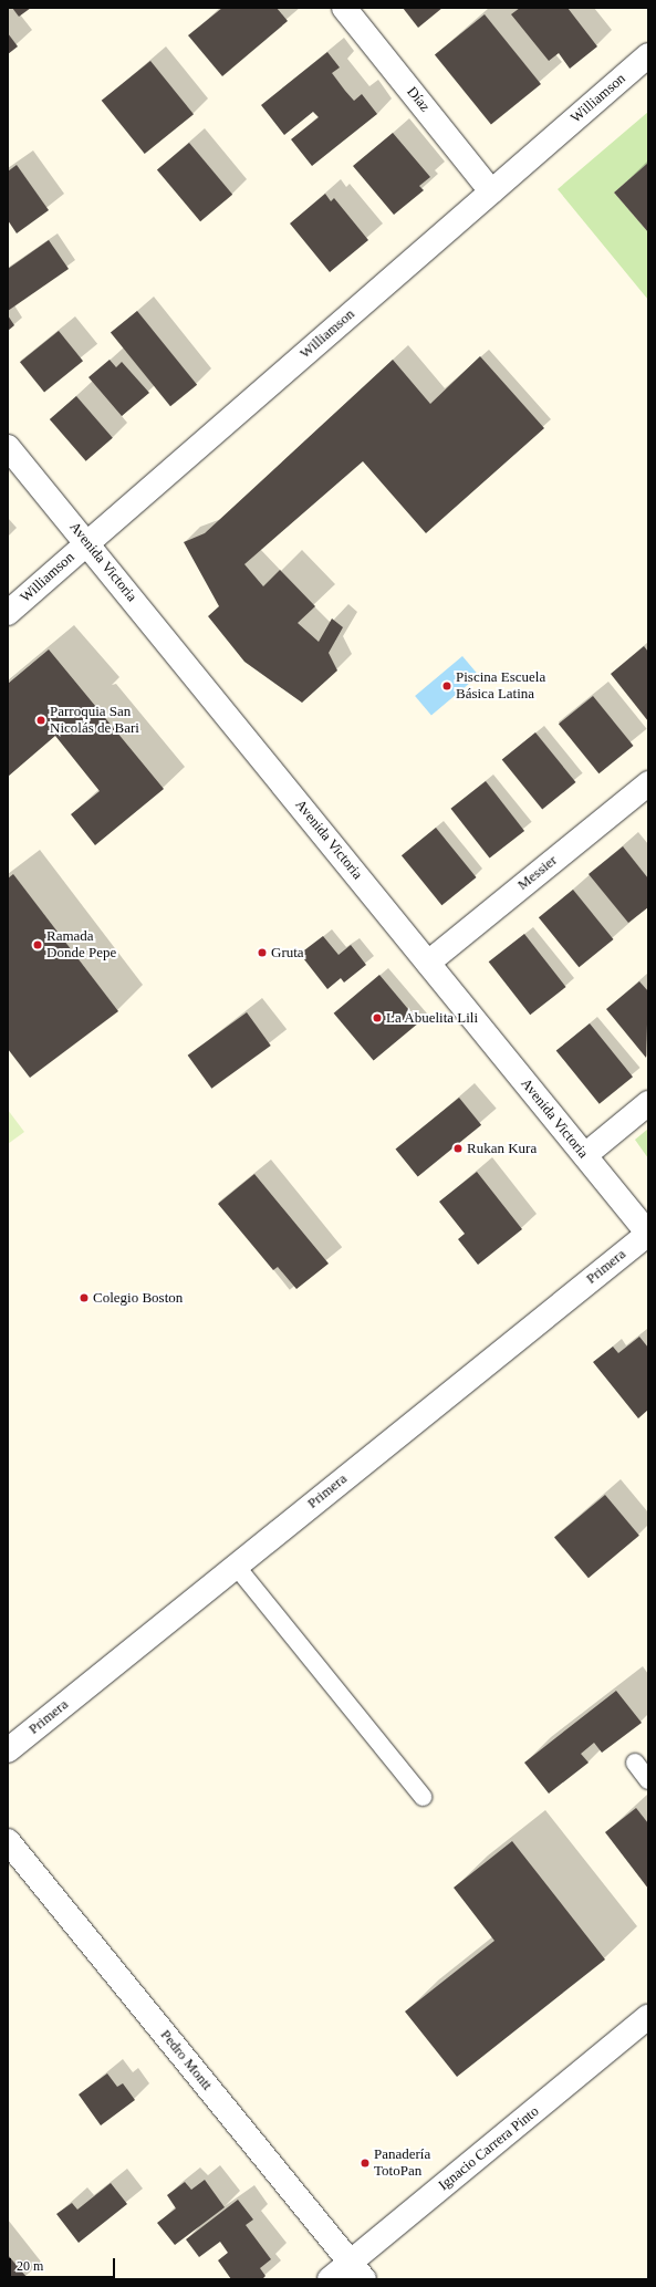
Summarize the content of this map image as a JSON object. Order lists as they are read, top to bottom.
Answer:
{
  "streets": {
    "street": [
      "Williamson",
      "Díaz",
      "Avenida Victoria",
      "Messier",
      "Primera",
      "Pedro Montt",
      "Ignacio Carrera Pinto"
    ]
  },
  "crossings": [
    ["Williamson", "Díaz"],
    ["Williamson", "Avenida Victoria"],
    ["Avenida Victoria", "Messier"],
    ["Avenida Victoria", "Primera"],
    ["Pedro Montt", "Ignacio Carrera Pinto"]
  ],
  "places": [
    "Piscina Escuela Básica Latina",
    "Parroquia San Nicolás de Bari",
    "Ramada Donde Pepe",
    "Gruta",
    "La Abuelita Lili",
    "Rukan Kura",
    "Colegio Boston",
    "Panadería TotoPan"
  ],
  "scale_bar": "20 m"
}
